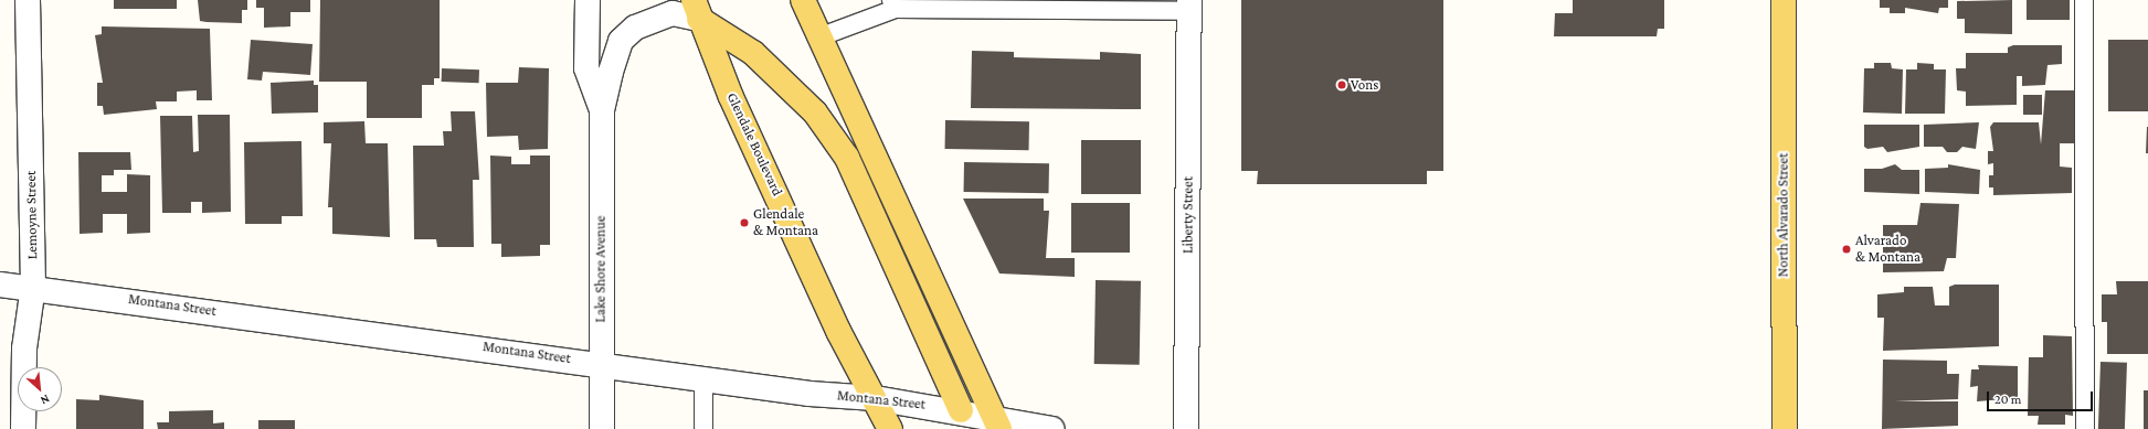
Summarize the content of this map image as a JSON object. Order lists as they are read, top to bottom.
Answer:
{
  "streets": {
    "main road": ["Glendale Boulevard", "North Alvarado Street"],
    "street": [
      "Lemoyne Street",
      "Liberty Street",
      "Lake Shore Avenue",
      "Montana Street"
    ]
  },
  "crossings": [
    ["Glendale Boulevard", "Lake Shore Avenue"],
    ["Glendale Boulevard", "Montana Street"],
    ["Lemoyne Street", "Montana Street"],
    ["Lake Shore Avenue", "Montana Street"]
  ],
  "places": ["Vons", "Glendale & Montana", "Alvarado & Montana"],
  "scale_bar": "20 m",
  "north": "bottom right"
}
